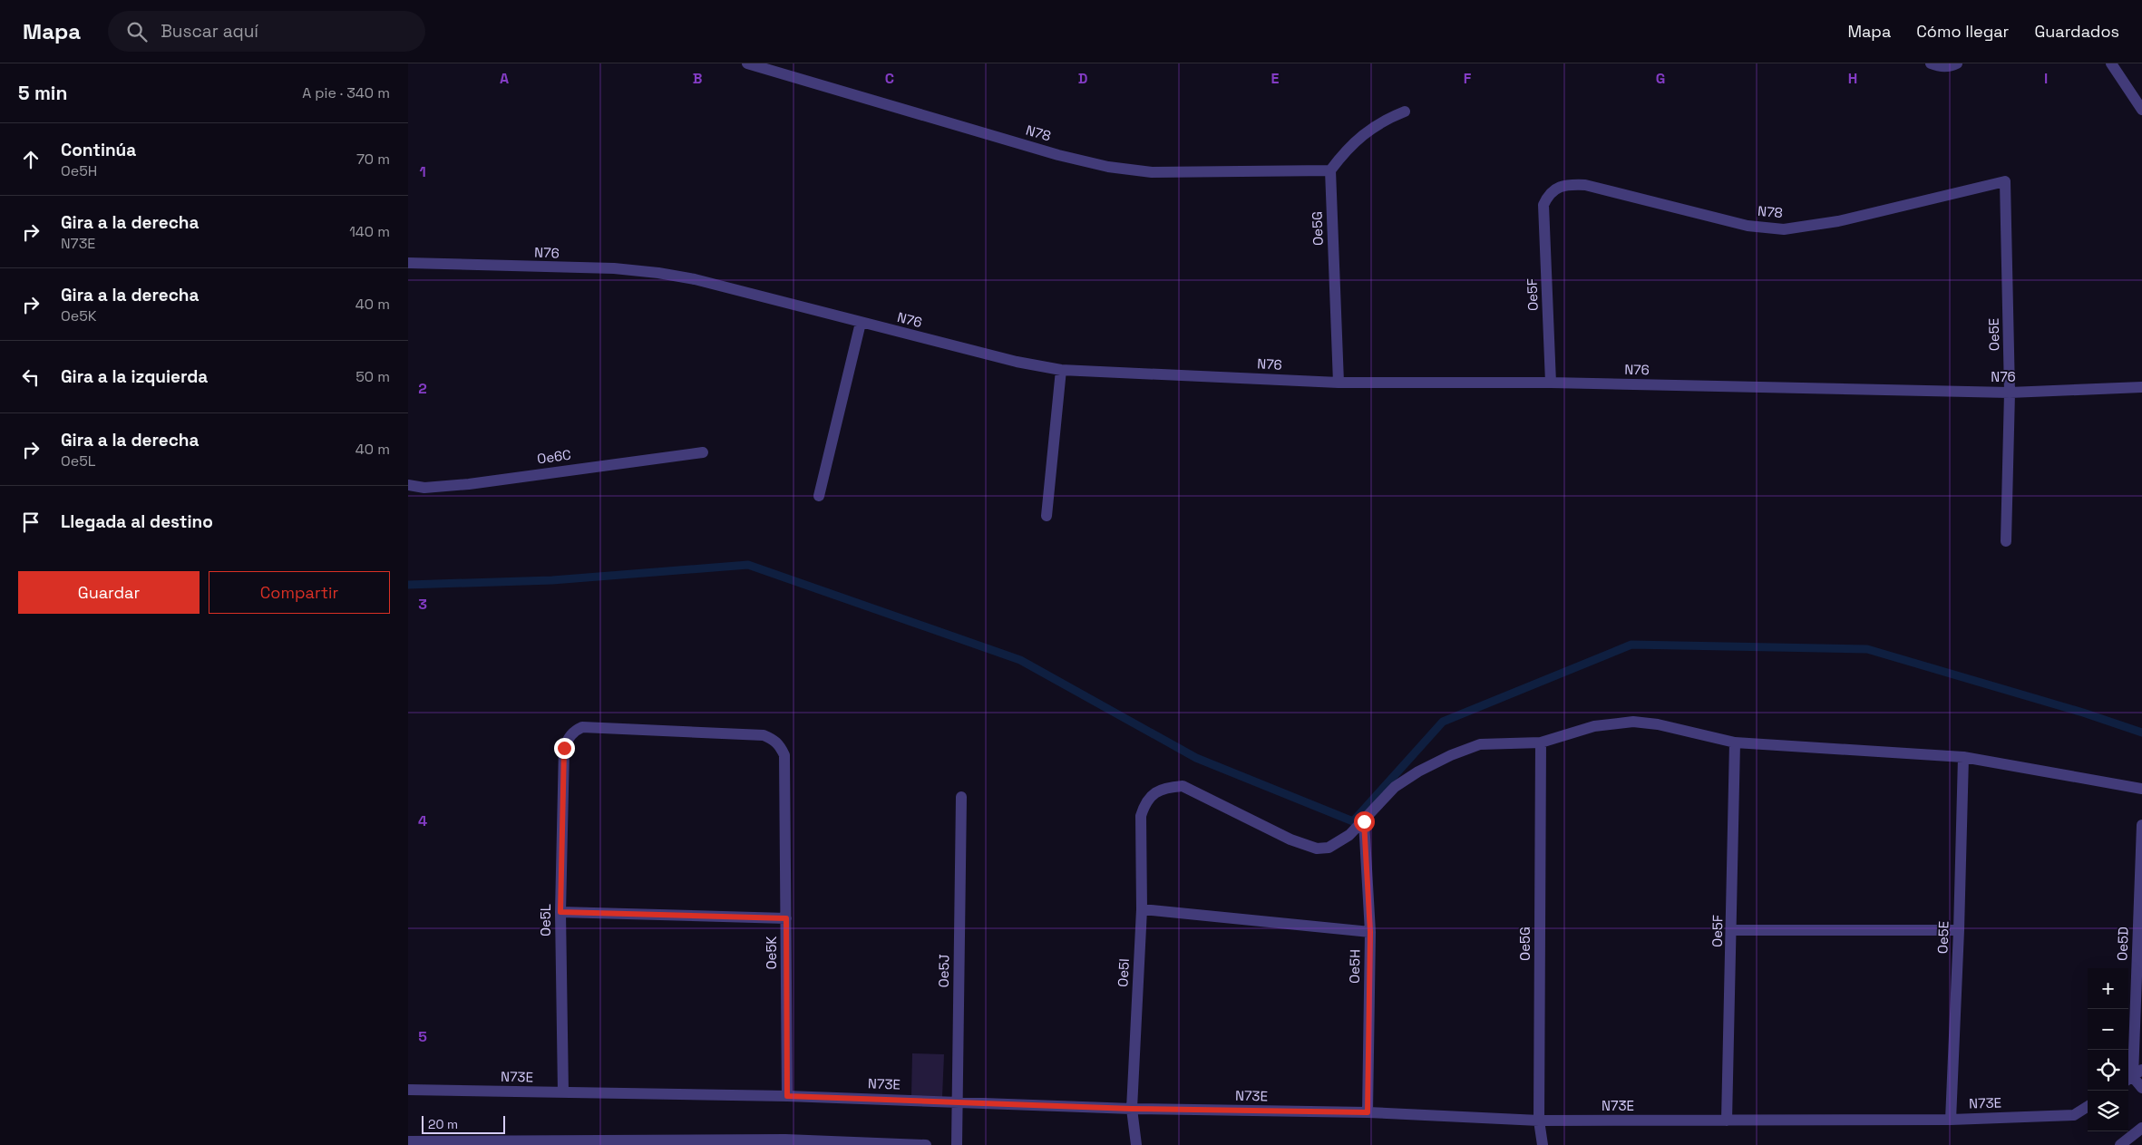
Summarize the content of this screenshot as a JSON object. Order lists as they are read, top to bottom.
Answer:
{
  "streets": {
    "street": [
      "N78",
      "Oe5G",
      "N76",
      "Oe5F",
      "Oe5E",
      "Oe6C",
      "Oe5L",
      "Oe5D",
      "Oe5K",
      "Oe5H",
      "Oe5J",
      "Oe5I",
      "N73E"
    ]
  },
  "crossings": [
    ["N78", "Oe5G"],
    ["N78", "Oe5F"],
    ["N78", "Oe5E"],
    ["Oe5G", "N76"],
    ["Oe5G", "N73E"],
    ["N76", "Oe5F"],
    ["N76", "Oe5E"],
    ["Oe5F", "N73E"],
    ["Oe5E", "N73E"],
    ["Oe5L", "Oe5K"],
    ["Oe5L", "N73E"],
    ["Oe5K", "N73E"],
    ["Oe5H", "Oe5I"],
    ["Oe5H", "N73E"],
    ["Oe5J", "N73E"],
    ["Oe5I", "N73E"]
  ],
  "scale_bar": "20 m",
  "page": {
    "header": "Mapa",
    "search": "Buscar aquí",
    "nav": ["Mapa", "Cómo llegar", "Guardados"],
    "heading": ["5 min", "A pie · 340 m"],
    "list": [
      ["Continúa", "Oe5H", "70 m"],
      ["Gira a la derecha", "N73E", "140 m"],
      ["Gira a la derecha", "Oe5K", "40 m"],
      ["Gira a la izquierda", "50 m"],
      ["Gira a la derecha", "Oe5L", "40 m"],
      "Llegada al destino"
    ],
    "buttons": ["Guardar", "Compartir"],
    "map_buttons": ["+", "−"],
    "scale": "20 m"
  },
  "grid": {
    "columns": [
      "A",
      "B",
      "C",
      "D",
      "E",
      "F",
      "G",
      "H",
      "I"
    ],
    "rows": [
      "1",
      "2",
      "3",
      "4",
      "5"
    ]
  }
}
